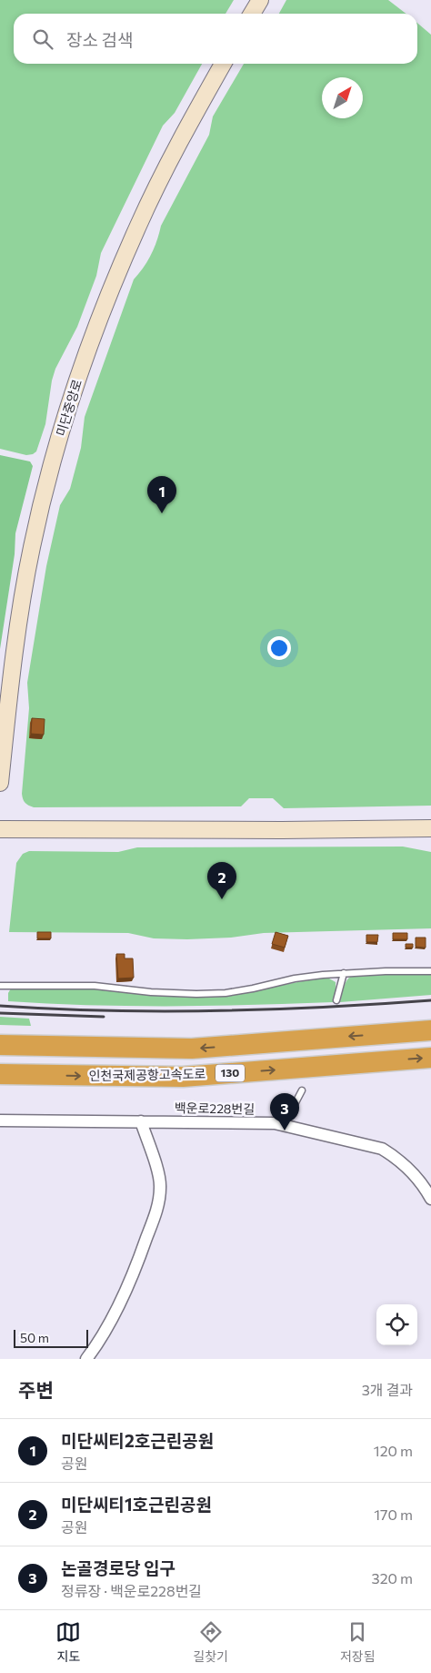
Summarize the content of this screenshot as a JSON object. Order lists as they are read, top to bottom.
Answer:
{
  "streets": {
    "highway": ["130", "인천국제공항고속도로"],
    "street": ["미단중앙로", "백운로228번길"]
  },
  "scale_bar": "50 m",
  "north": "top right",
  "page": {
    "search": "장소 검색",
    "pins": ["1", "2", "3"],
    "scale": "50 m",
    "heading": ["주변", "3개 결과"],
    "list": [
      {
        "mark": "1",
        "name": "미단씨티2호근린공원",
        "note": "공원",
        "value": "120 m"
      },
      {
        "mark": "2",
        "name": "미단씨티1호근린공원",
        "note": "공원",
        "value": "170 m"
      },
      {
        "mark": "3",
        "name": "논골경로당 입구",
        "note": "정류장 · 백운로228번길",
        "value": "320 m"
      }
    ],
    "nav": ["지도", "길찾기", "저장됨"]
  }
}
